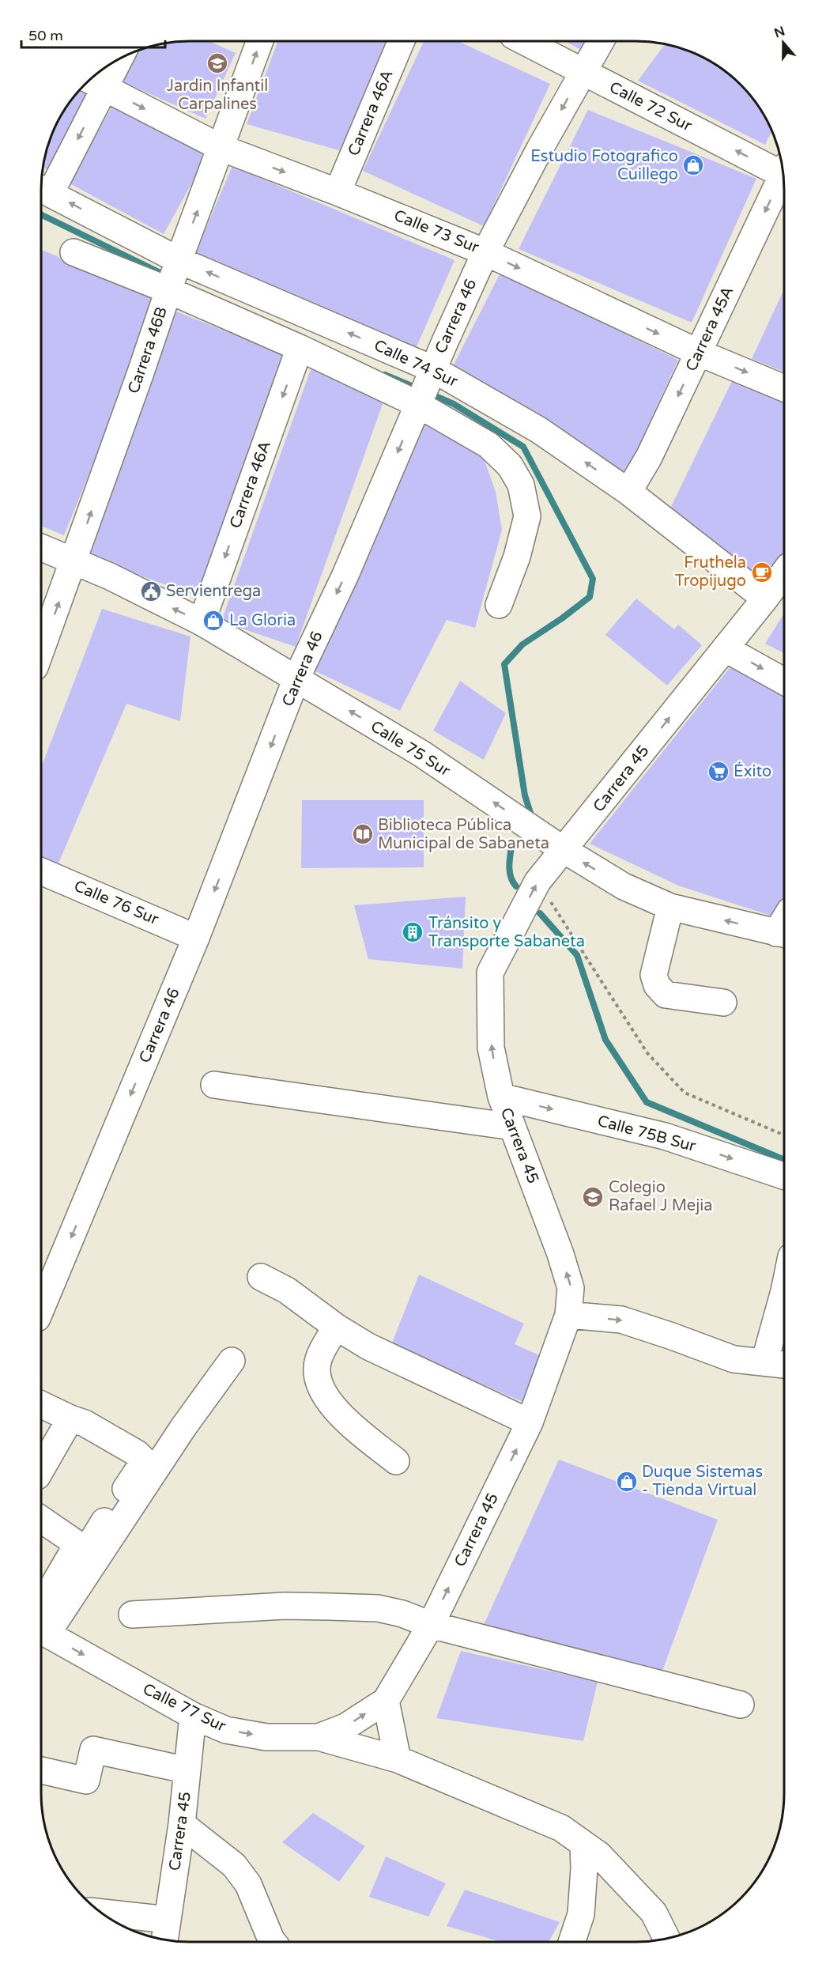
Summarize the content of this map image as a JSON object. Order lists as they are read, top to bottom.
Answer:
{
  "streets": {
    "street": [
      "Calle 72 Sur",
      "Carrera 46A",
      "Calle 73 Sur",
      "Carrera 46",
      "Carrera 45A",
      "Carrera 46B",
      "Calle 74 Sur",
      "Calle 75 Sur",
      "Carrera 45",
      "Calle 76 Sur",
      "Calle 75B Sur",
      "Calle 77 Sur"
    ]
  },
  "crossings": [
    ["Calle 72 Sur", "Carrera 46"],
    ["Carrera 46A", "Calle 73 Sur"],
    ["Carrera 46A", "Calle 74 Sur"],
    ["Carrera 46A", "Calle 75 Sur"],
    ["Calle 73 Sur", "Carrera 46"],
    ["Calle 73 Sur", "Carrera 45A"],
    ["Calle 73 Sur", "Carrera 46B"],
    ["Carrera 46", "Calle 74 Sur"],
    ["Carrera 46", "Calle 75 Sur"],
    ["Carrera 46", "Calle 76 Sur"],
    ["Carrera 45A", "Calle 74 Sur"],
    ["Carrera 46B", "Calle 74 Sur"],
    ["Carrera 46B", "Calle 75 Sur"],
    ["Calle 74 Sur", "Carrera 45"],
    ["Calle 75 Sur", "Carrera 45"],
    ["Carrera 45", "Calle 75B Sur"],
    ["Carrera 45", "Calle 77 Sur"]
  ],
  "one_way": [
    "Calle 72 Sur",
    "Carrera 46A",
    "Calle 73 Sur",
    "Carrera 46",
    "Carrera 45A",
    "Carrera 46B",
    "Calle 75 Sur",
    "Carrera 45"
  ],
  "places": {
    "school or university": ["Jardin Infantil Carpalines", "Colegio Rafael J Mejia"],
    "shop": ["Estudio Fotografico Cuillego", "La Gloria", "Duque Sistemas - Tienda Virtual"],
    "cafe": ["Fruthela Tropijugo"],
    "public building": ["Servientrega"],
    "supermarket": ["Éxito"],
    "library": ["Biblioteca Pública Municipal de Sabaneta"],
    "building": ["Tránsito y Transporte Sabaneta"]
  },
  "scale_bar": "50 m",
  "north": "top"
}
